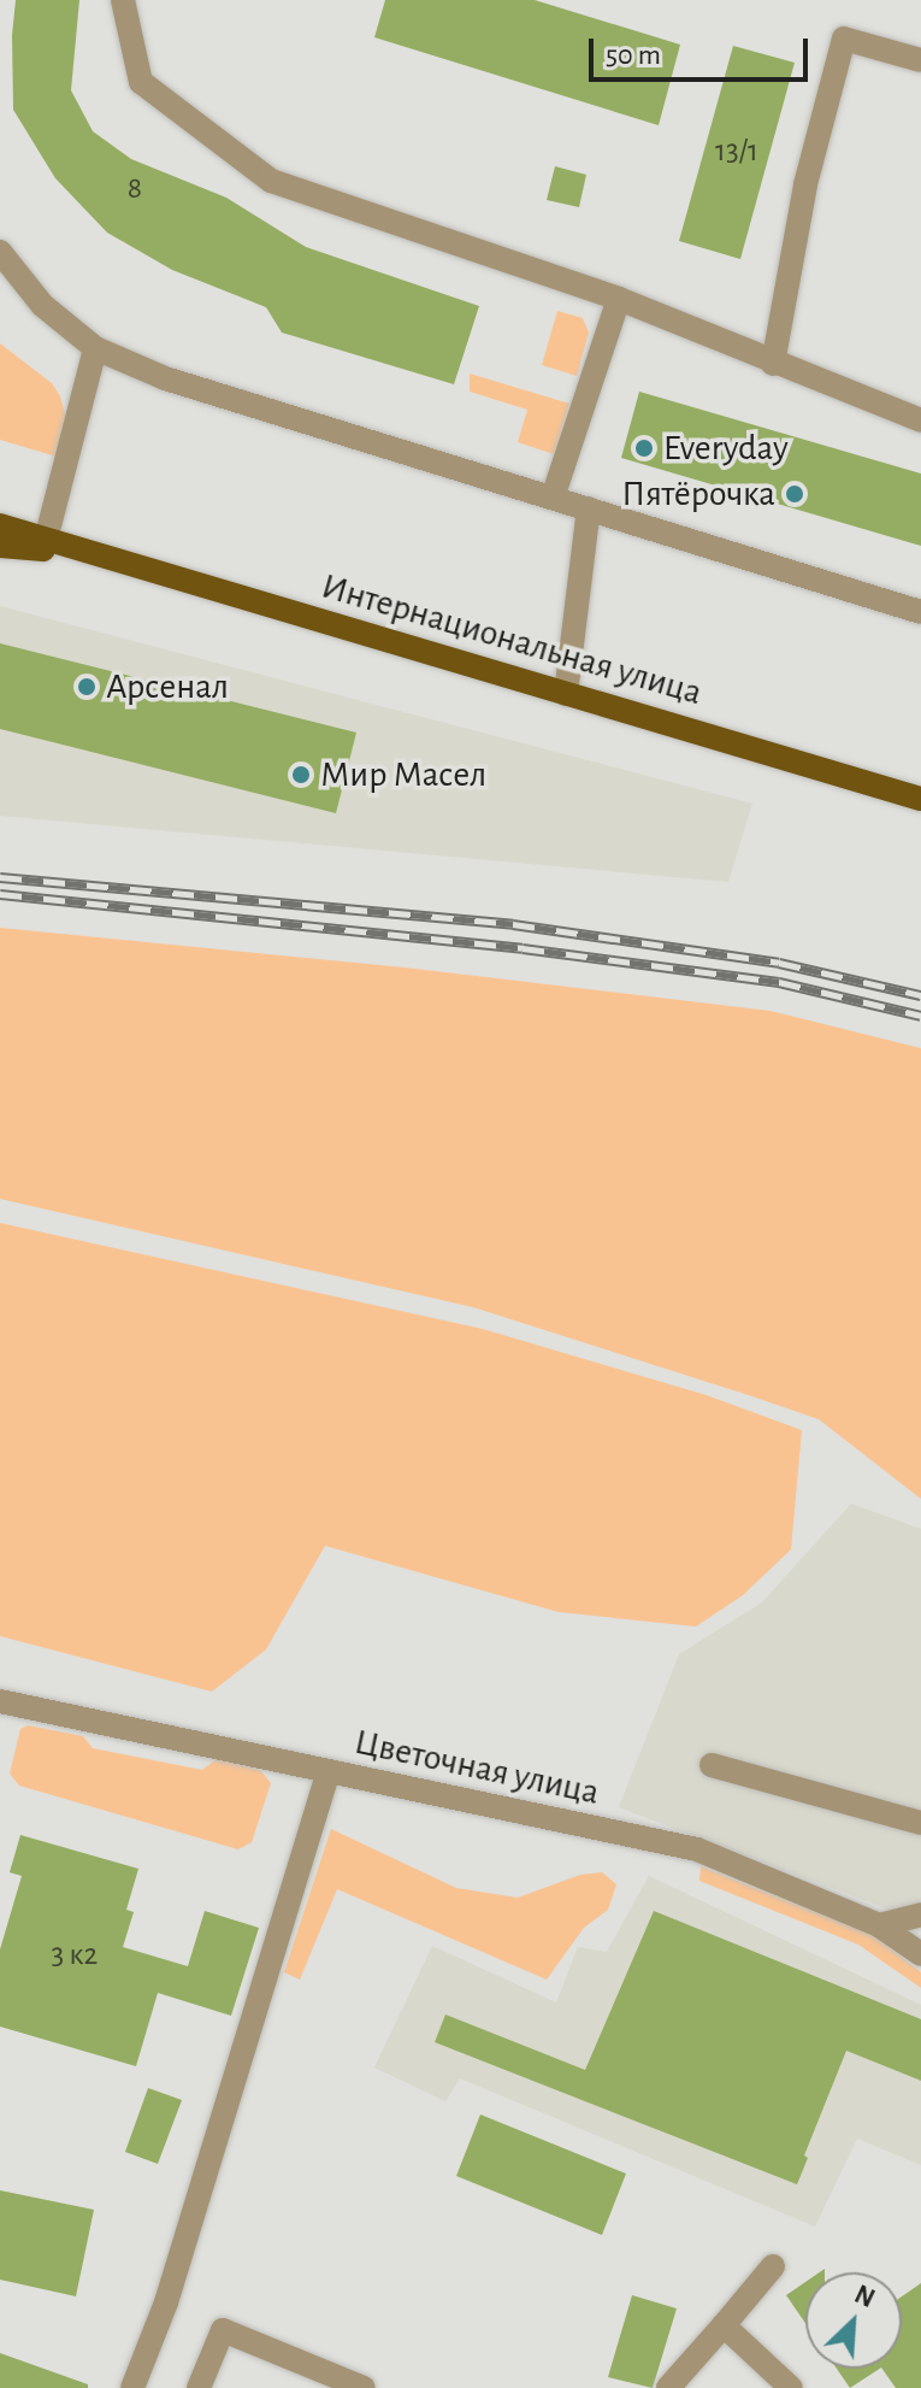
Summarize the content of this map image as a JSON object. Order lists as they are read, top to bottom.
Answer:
{
  "streets": {
    "main road": ["Интернациональная улица"],
    "street": ["Цветочная улица"]
  },
  "places": [
    "Everyday",
    "Пятёрочка",
    "Арсенал",
    "Мир Масел"
  ],
  "house_numbers": ["13/1", "8", "3 к2"],
  "scale_bar": "50 m",
  "north": "top right"
}
